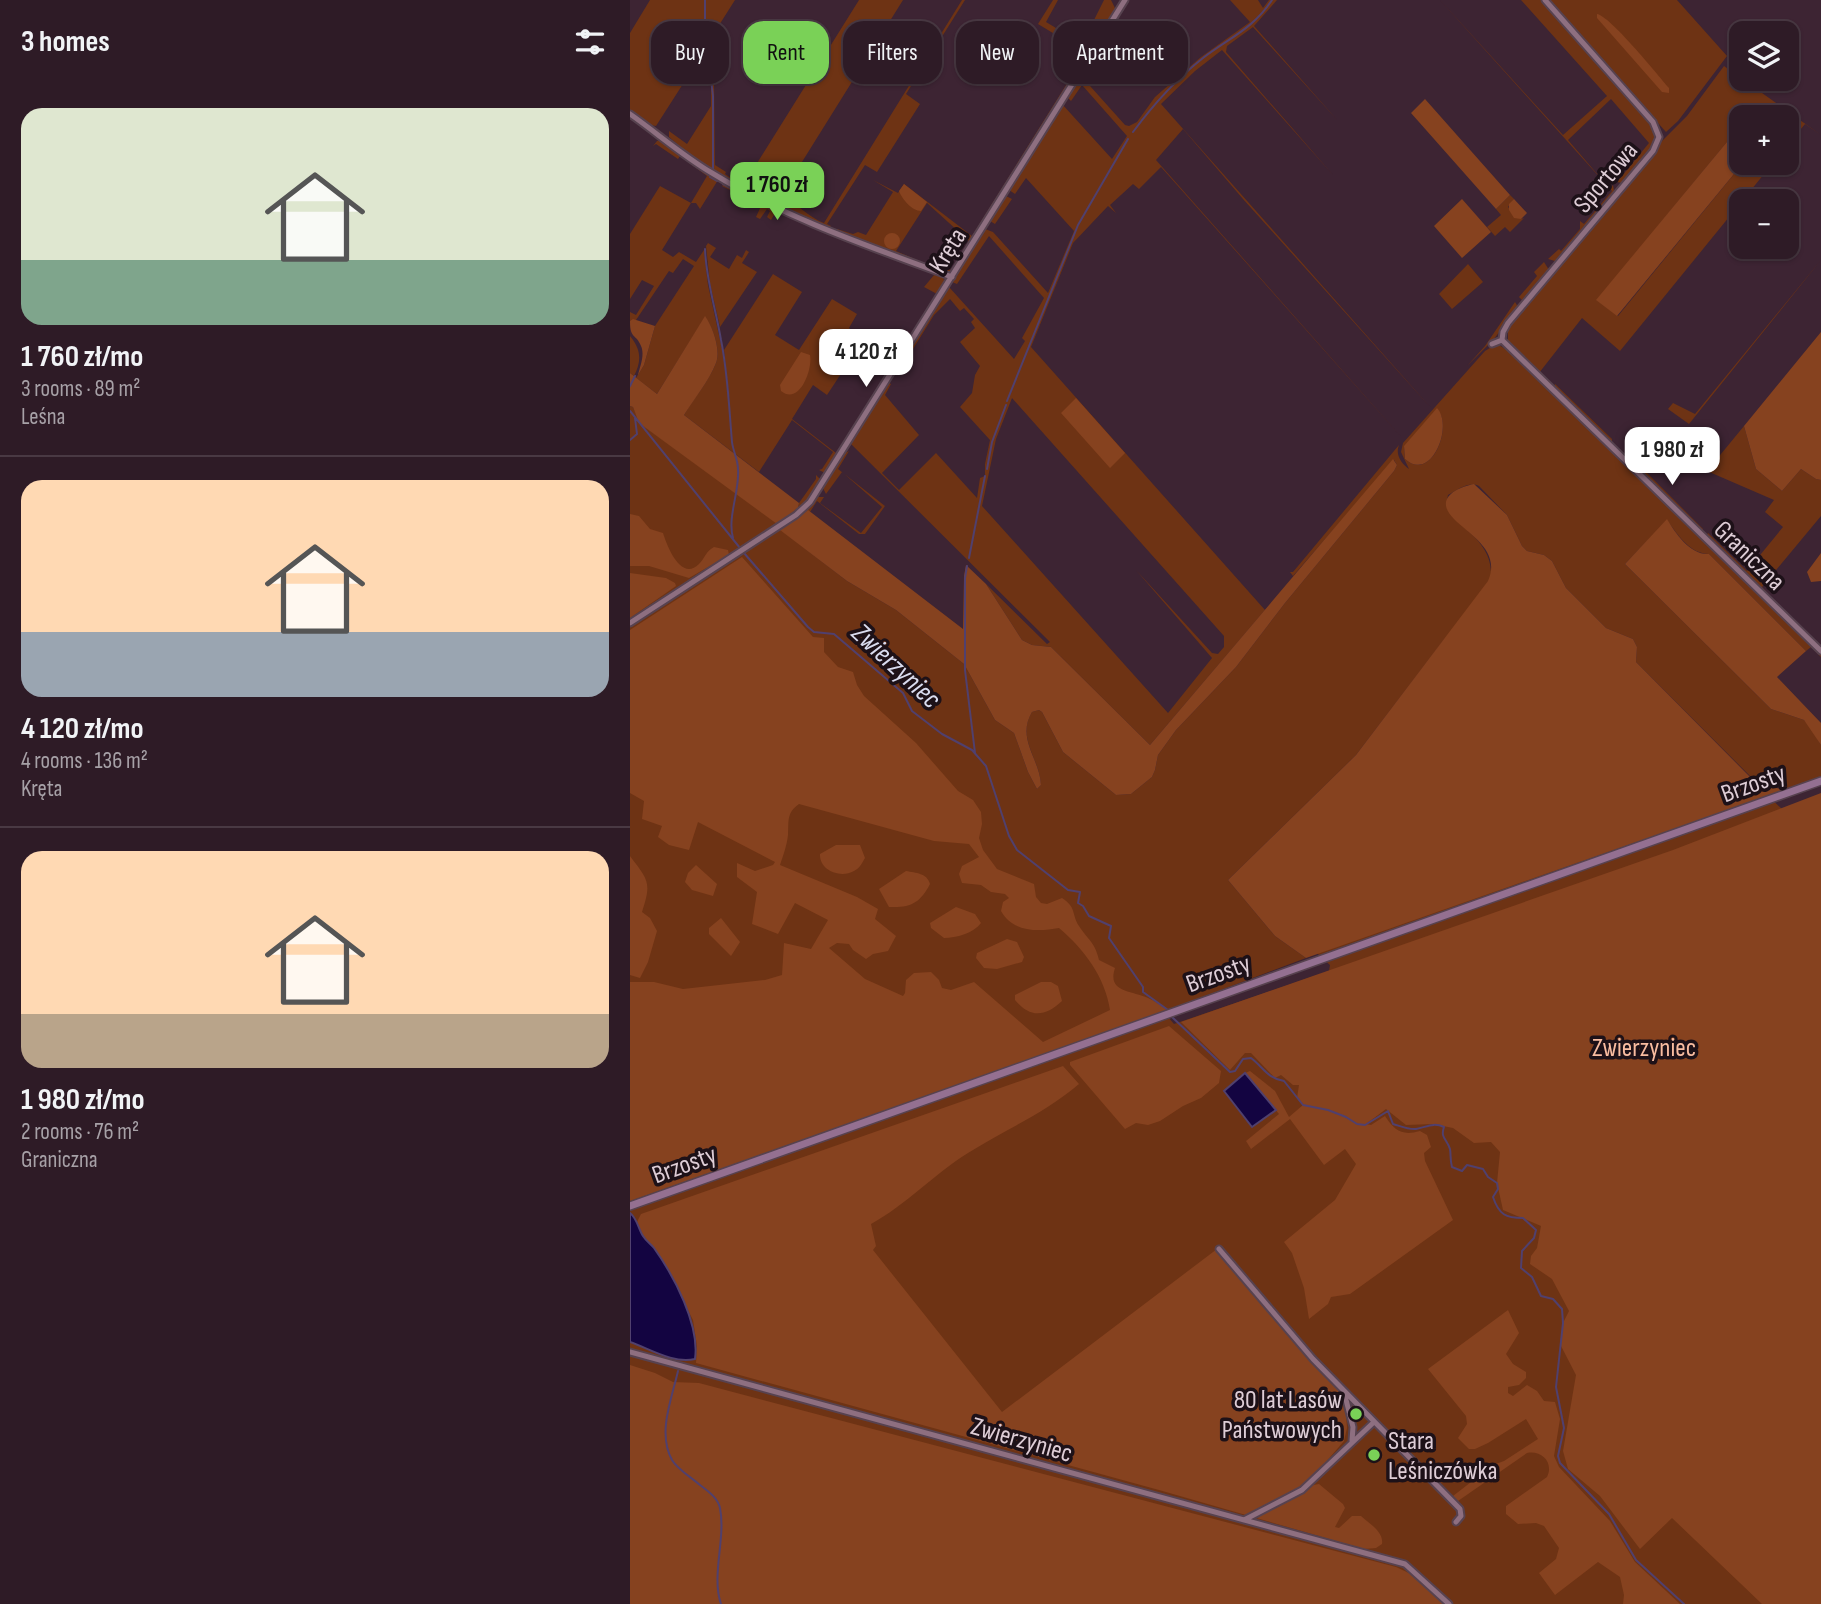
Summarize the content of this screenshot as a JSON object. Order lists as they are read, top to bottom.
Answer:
{
  "streets": {
    "street": [
      "Sportowa",
      "Kręta",
      "Graniczna",
      "Brzosty",
      "Zwierzyniec"
    ]
  },
  "crossings": [
    ["Sportowa", "Graniczna"]
  ],
  "water": ["Zwierzyniec"],
  "parks": ["Zwierzyniec"],
  "places": ["80 lat Lasów Państwowych", "Stara Leśniczówka"],
  "page": {
    "heading": "3 homes",
    "map_buttons": ["+", "−"],
    "chip": [
      "Buy",
      "Rent",
      "Filters",
      "New",
      "Apartment"
    ],
    "list": [
      {
        "name": "1 760 zł/mo",
        "note": "3 rooms · 89 m² · Leśna"
      },
      {
        "name": "4 120 zł/mo",
        "note": "4 rooms · 136 m² · Kręta"
      },
      {
        "name": "1 980 zł/mo",
        "note": "2 rooms · 76 m² · Graniczna"
      }
    ],
    "price": ["1 760 zł", "4 120 zł", "1 980 zł"]
  }
}
